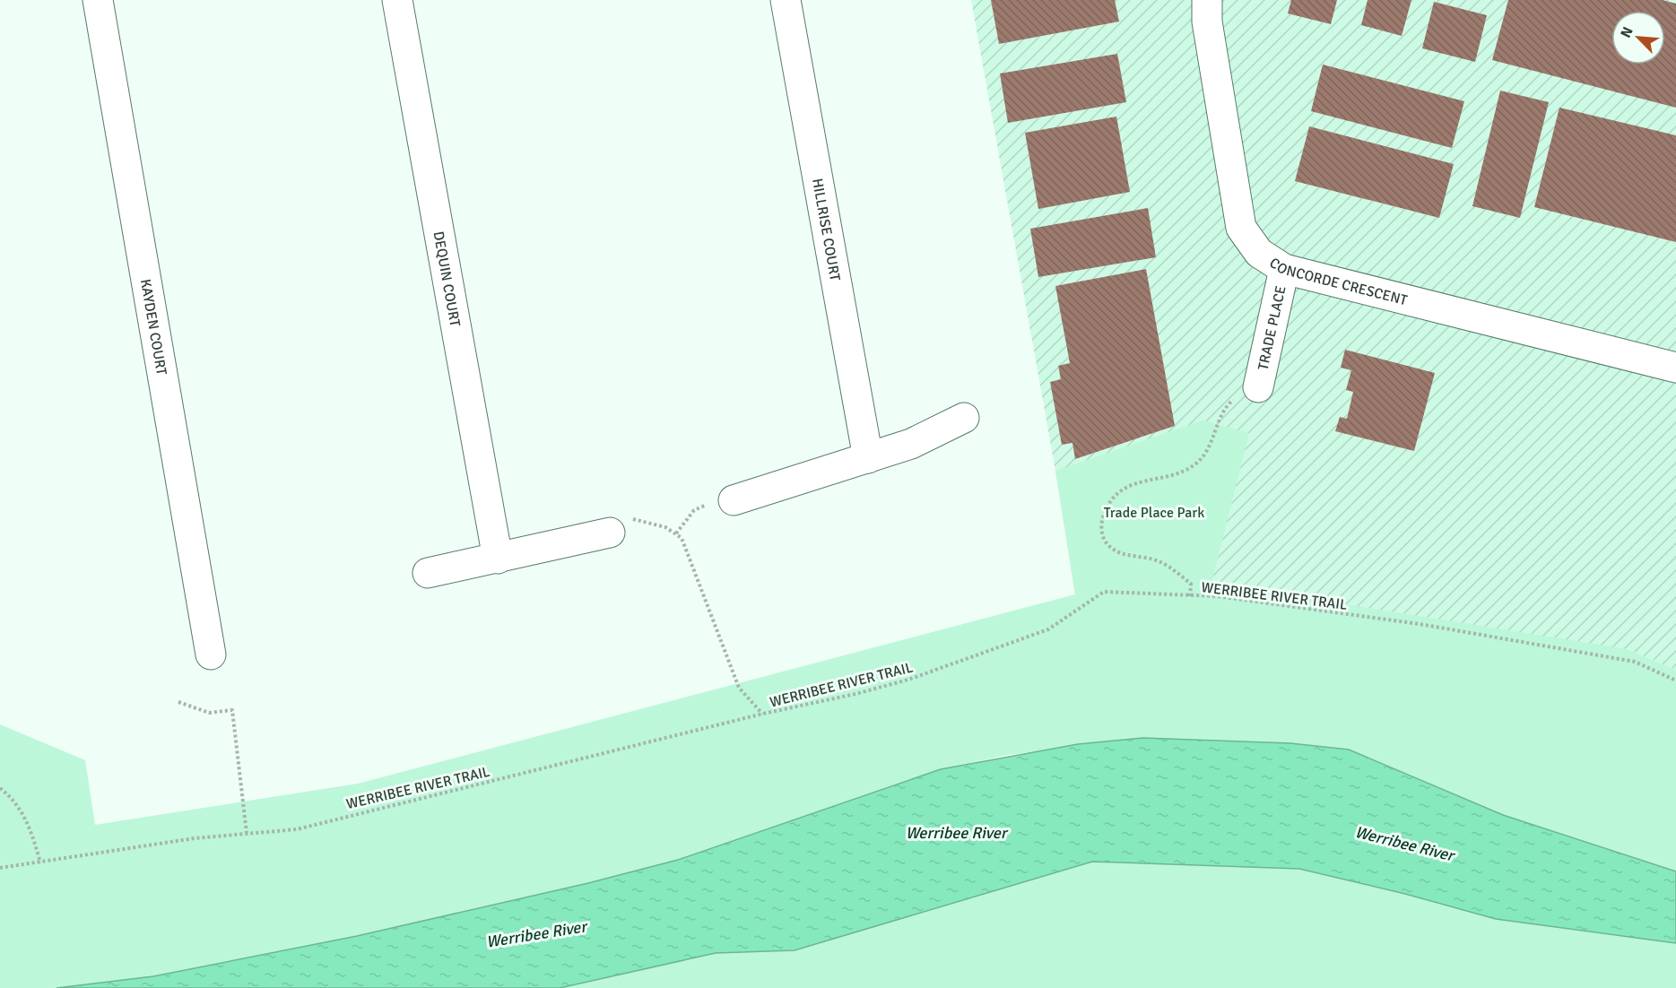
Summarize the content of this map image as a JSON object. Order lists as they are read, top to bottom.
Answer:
{
  "streets": {
    "street": [
      "HILLRISE COURT",
      "DEQUIN COURT",
      "CONCORDE CRESCENT",
      "KAYDEN COURT",
      "TRADE PLACE"
    ],
    "path": ["WERRIBEE RIVER TRAIL"]
  },
  "crossings": [
    ["CONCORDE CRESCENT", "TRADE PLACE"]
  ],
  "water": ["Werribee River"],
  "parks": ["Trade Place Park"],
  "north": "top left"
}
